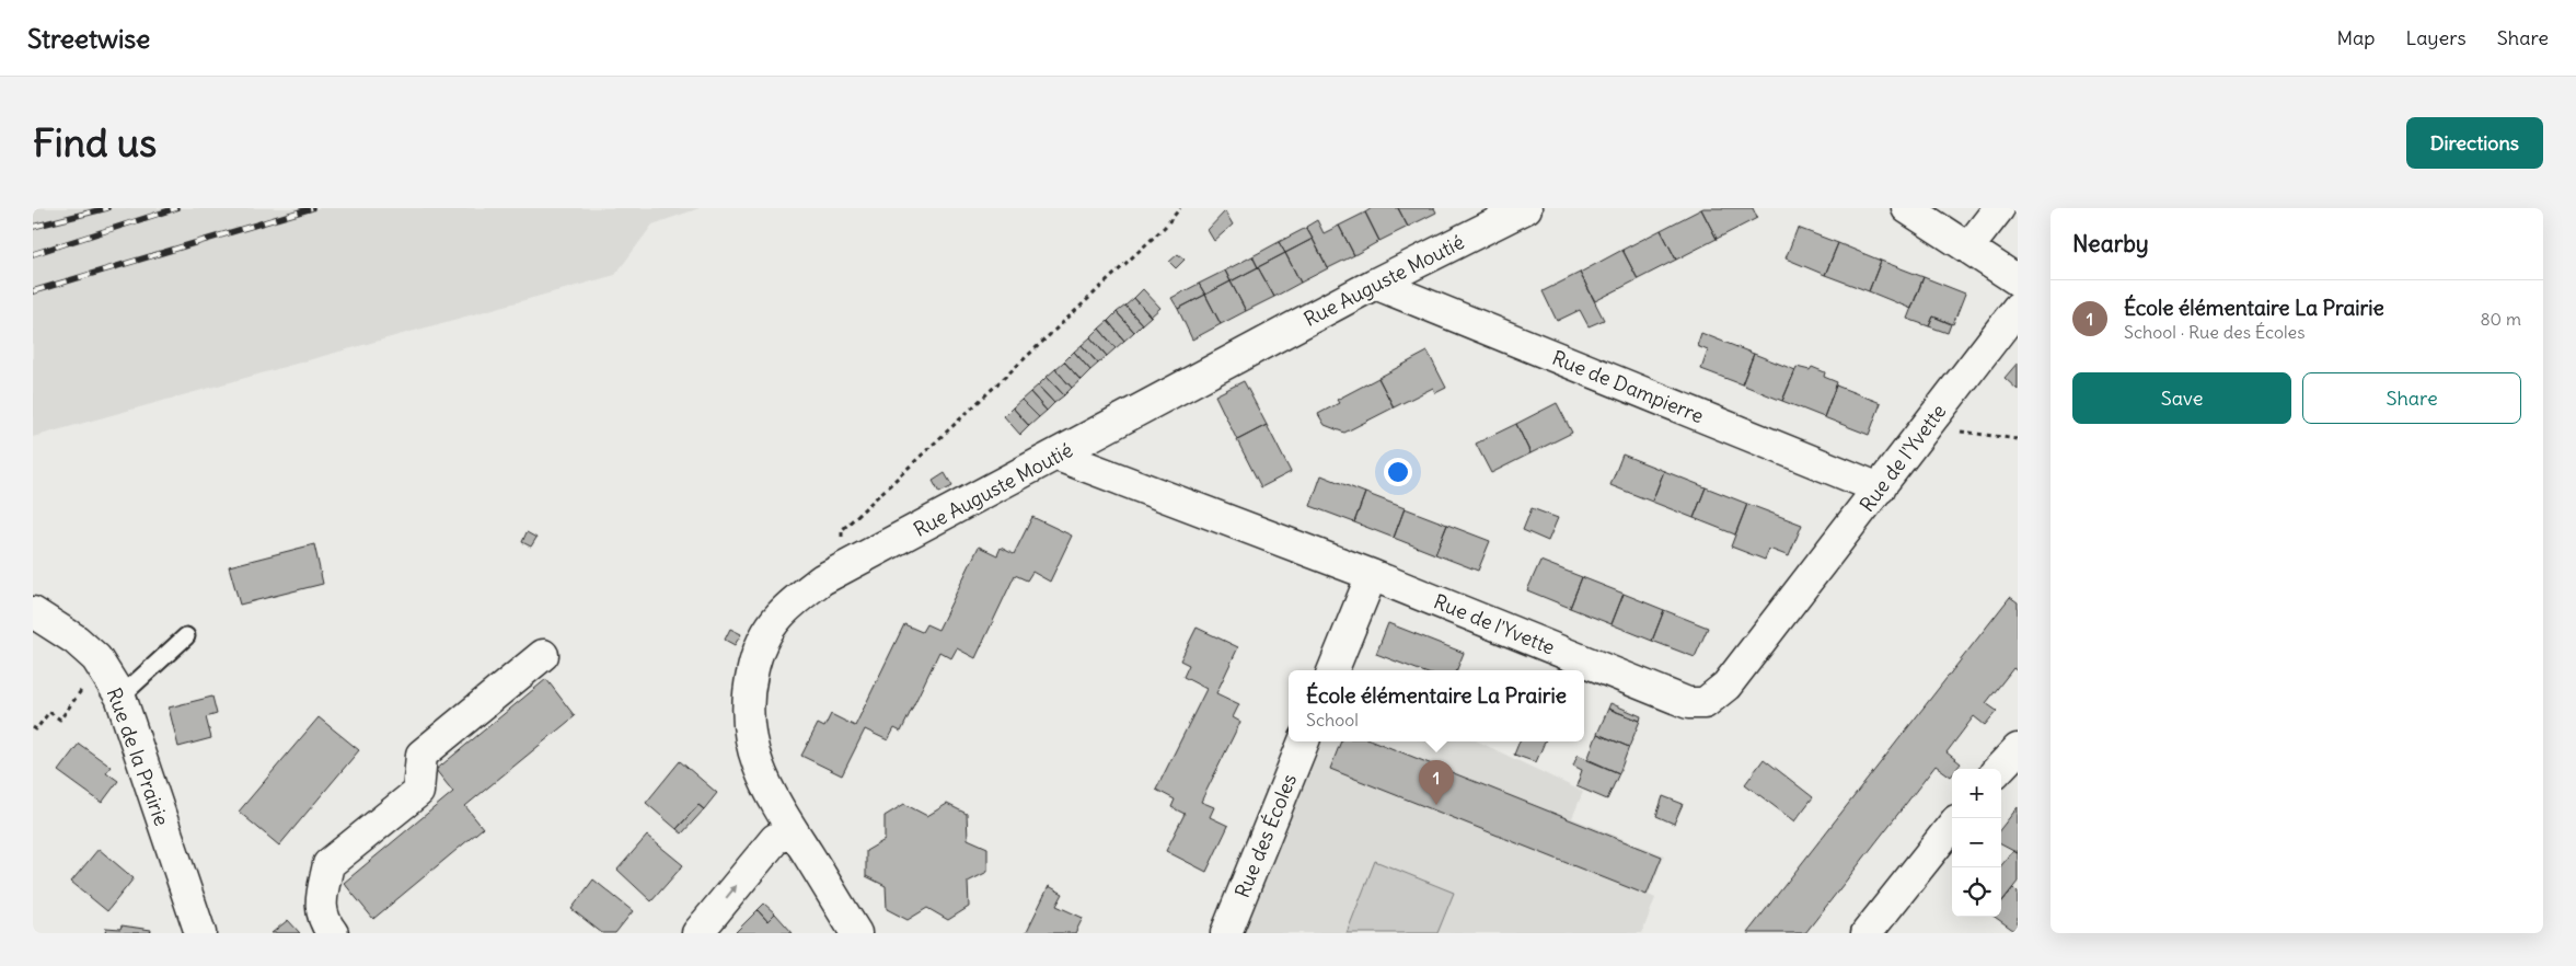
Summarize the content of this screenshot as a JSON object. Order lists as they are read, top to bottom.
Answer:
{
  "streets": {
    "street": [
      "Rue Auguste Moutié",
      "Rue de Dampierre",
      "Rue de l'Yvette",
      "Rue de la Prairie",
      "Rue des Écoles"
    ]
  },
  "crossings": [
    ["Rue Auguste Moutié", "Rue de Dampierre"],
    ["Rue Auguste Moutié", "Rue de l'Yvette"],
    ["Rue de Dampierre", "Rue de l'Yvette"]
  ],
  "page": {
    "header": "Streetwise",
    "nav": ["Map", "Layers", "Share"],
    "buttons": [
      "Directions",
      ["Save", "Share"]
    ],
    "title": "Find us",
    "heading": "Nearby",
    "list": [
      {
        "mark": "1",
        "name": "École élémentaire La Prairie",
        "note": "School · Rue des Écoles",
        "value": "80 m"
      }
    ],
    "popup": ["École élémentaire La Prairie", "School"],
    "pins": "1",
    "map_buttons": ["+", "−"]
  }
}
